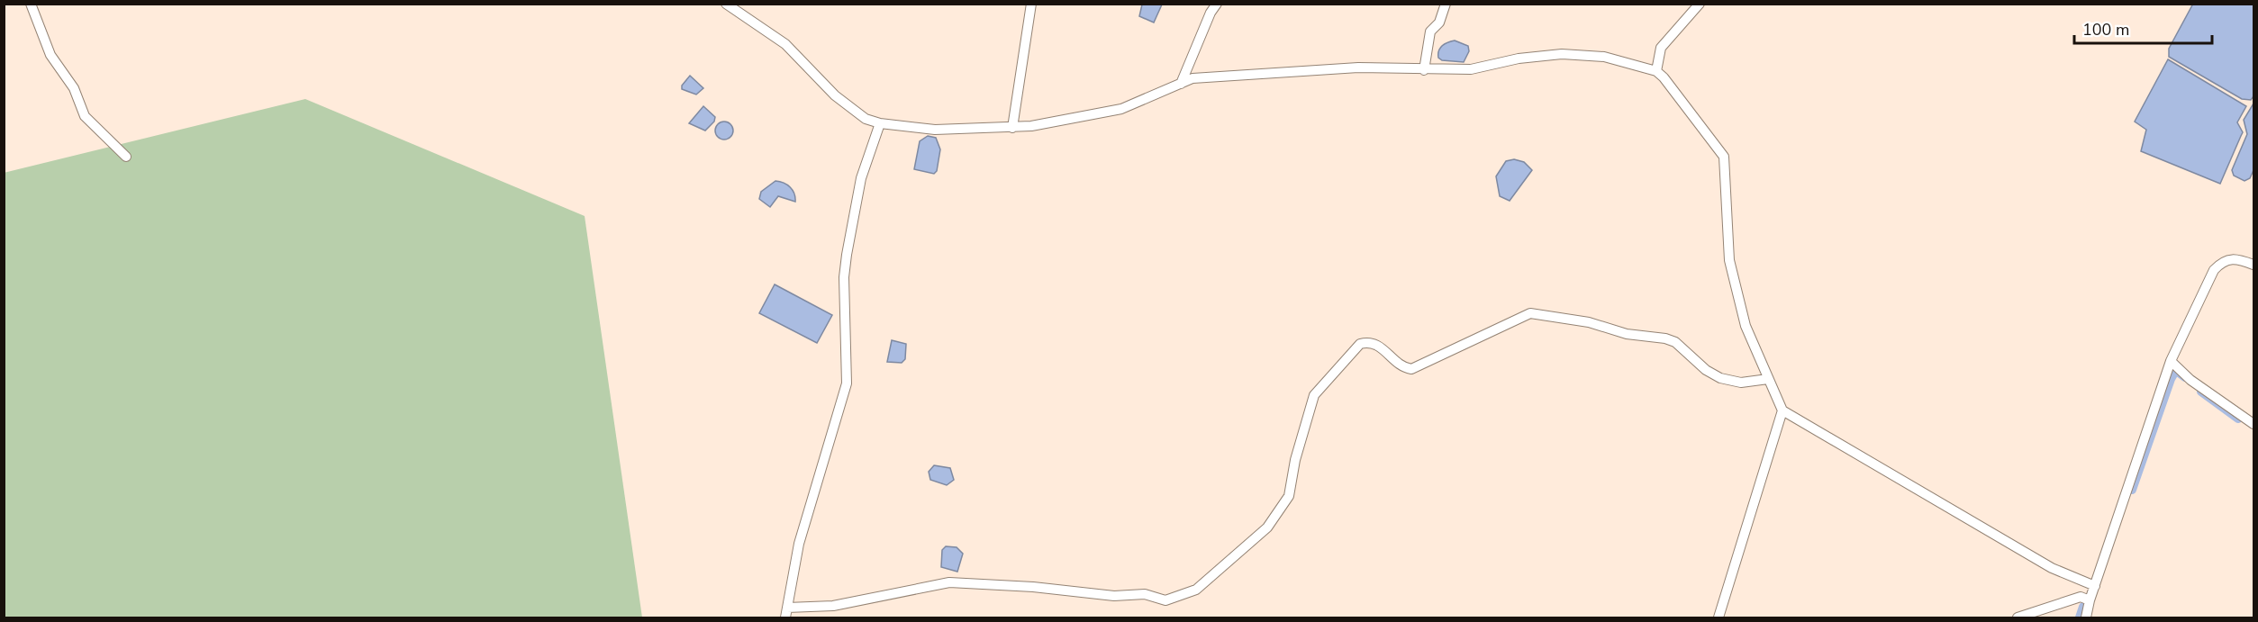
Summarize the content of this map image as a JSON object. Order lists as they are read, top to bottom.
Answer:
{
  "scale_bar": "100 m"
}
